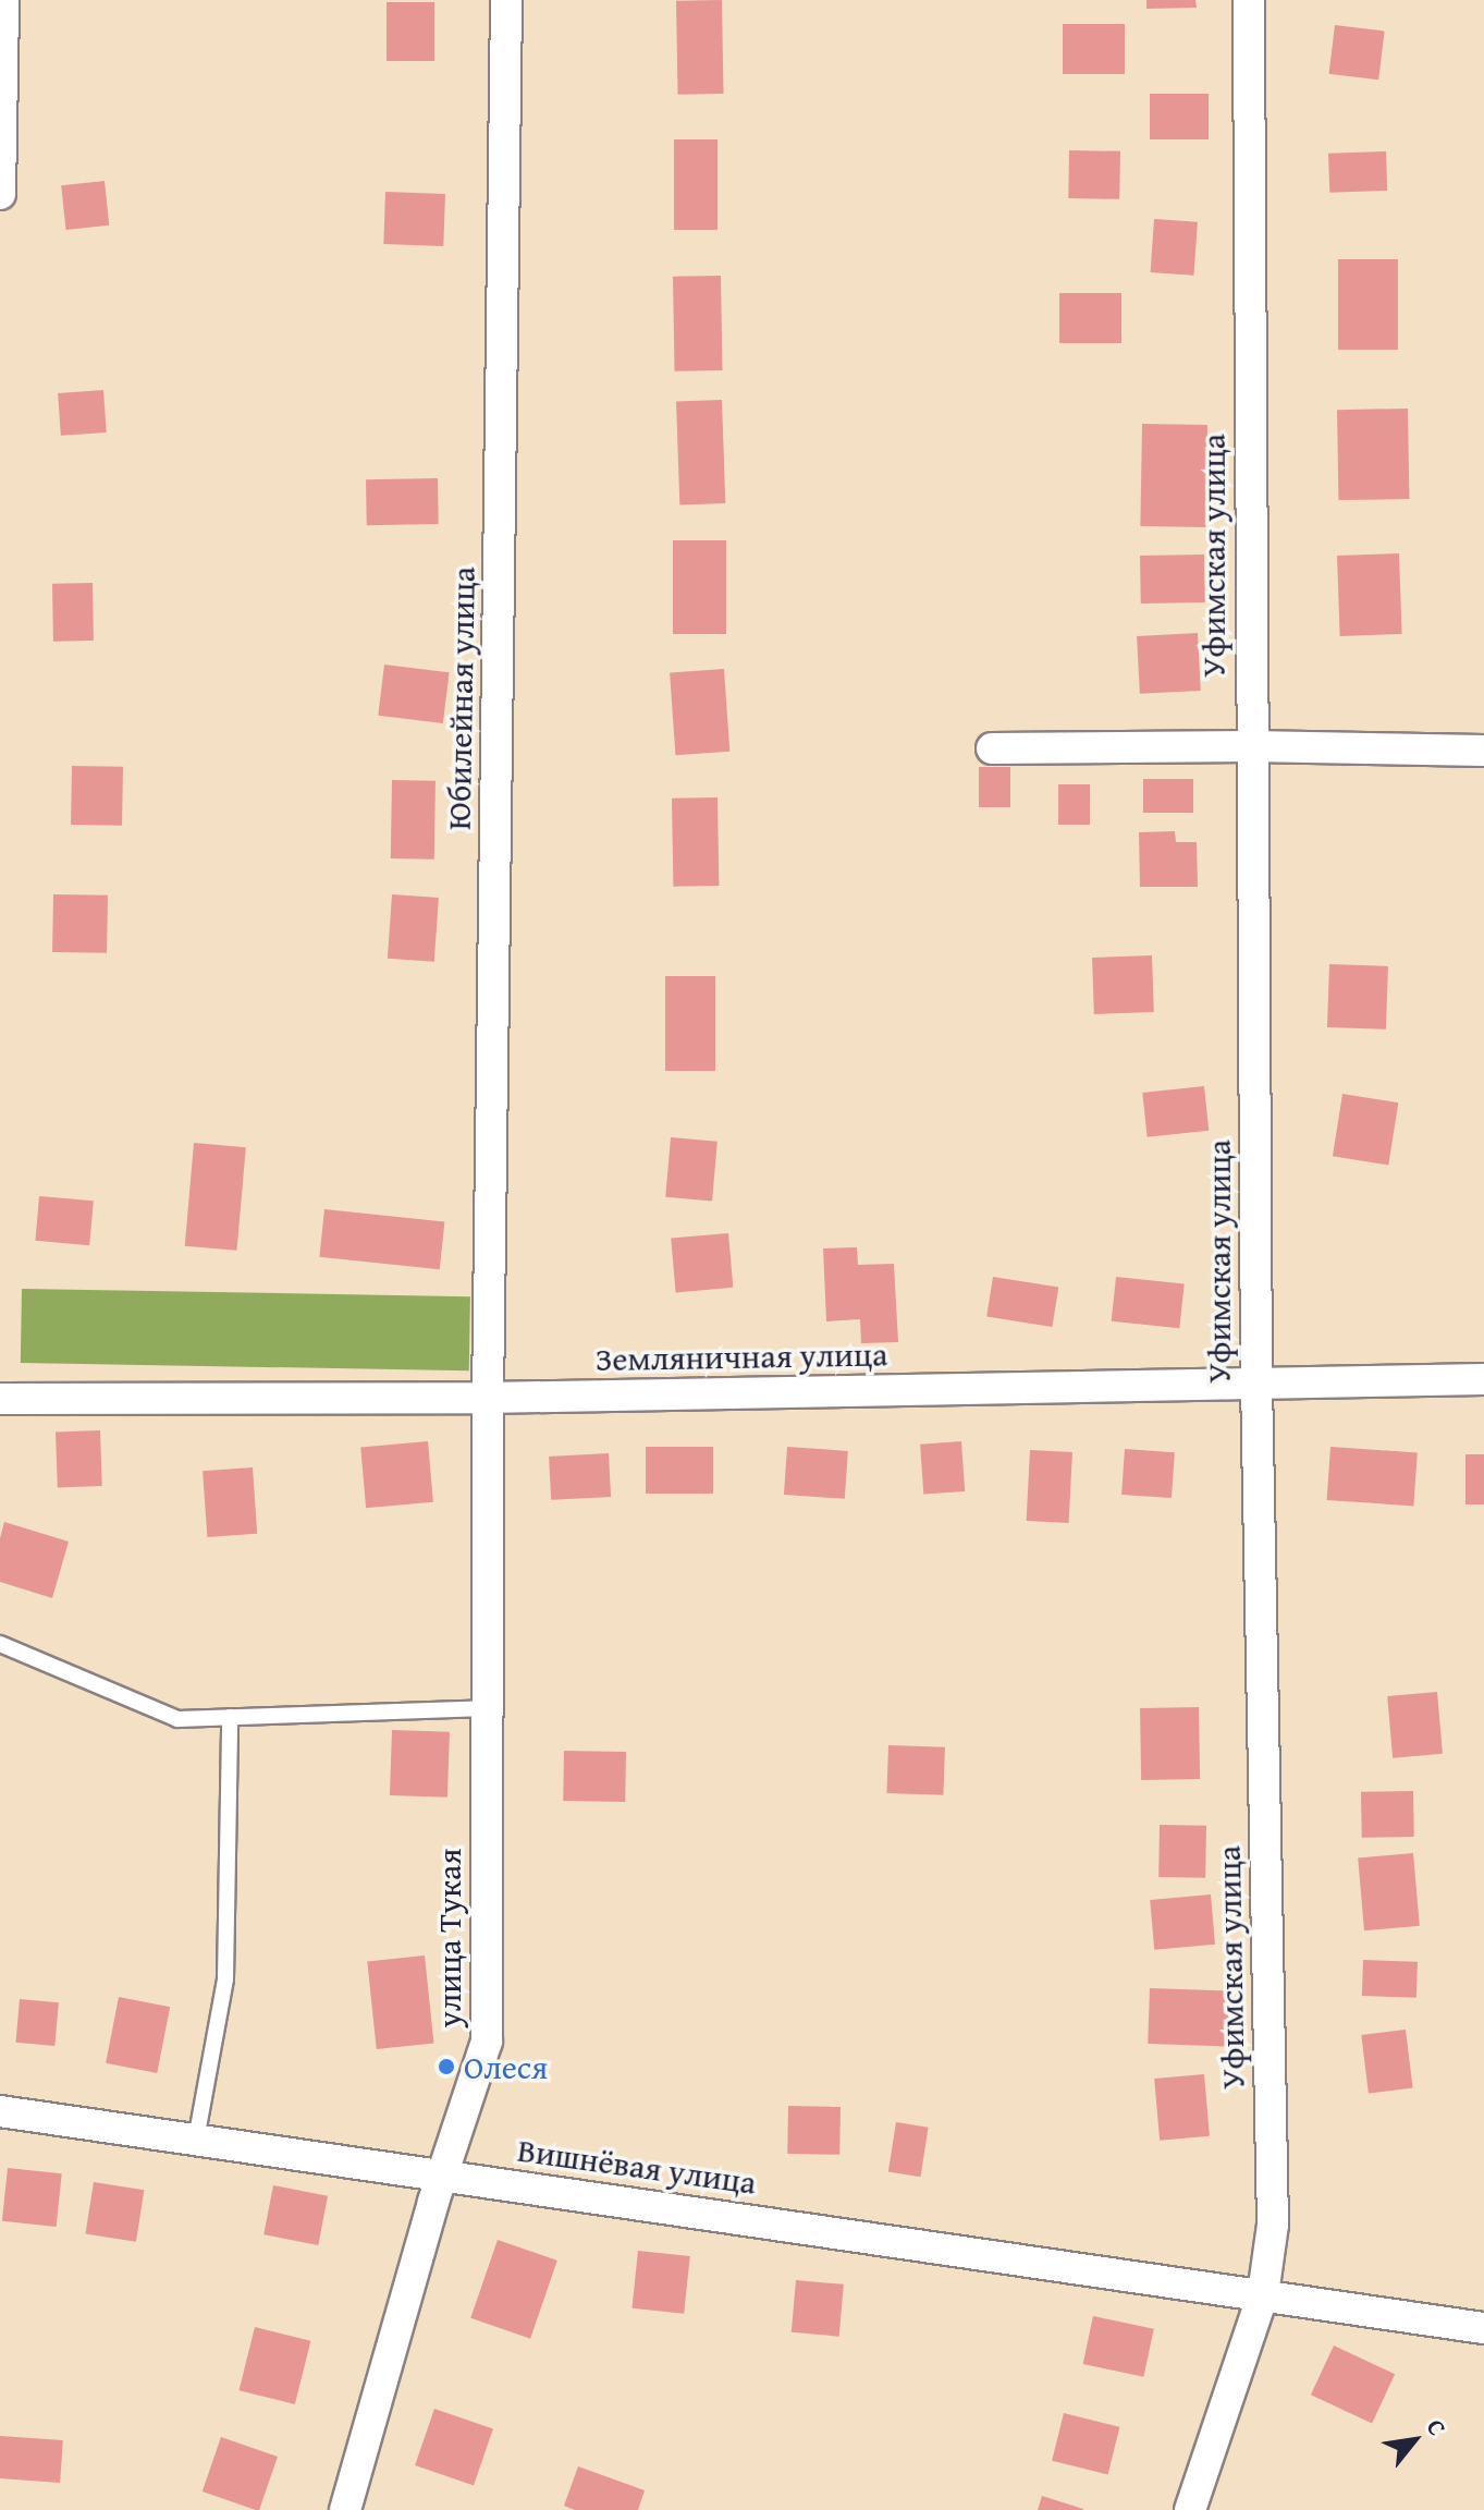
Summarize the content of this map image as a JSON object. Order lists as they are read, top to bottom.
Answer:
{
  "streets": {
    "street": [
      "Уфимская улица",
      "Юбилейная улица",
      "Земляничная улица",
      "улица Тукая",
      "Вишнёвая улица"
    ]
  },
  "crossings": [
    ["Уфимская улица", "Земляничная улица"],
    ["Уфимская улица", "Вишнёвая улица"],
    ["Юбилейная улица", "Земляничная улица"],
    ["Юбилейная улица", "улица Тукая"],
    ["Земляничная улица", "улица Тукая"],
    ["улица Тукая", "Вишнёвая улица"]
  ],
  "places": ["Олеся"],
  "north": "top right"
}
